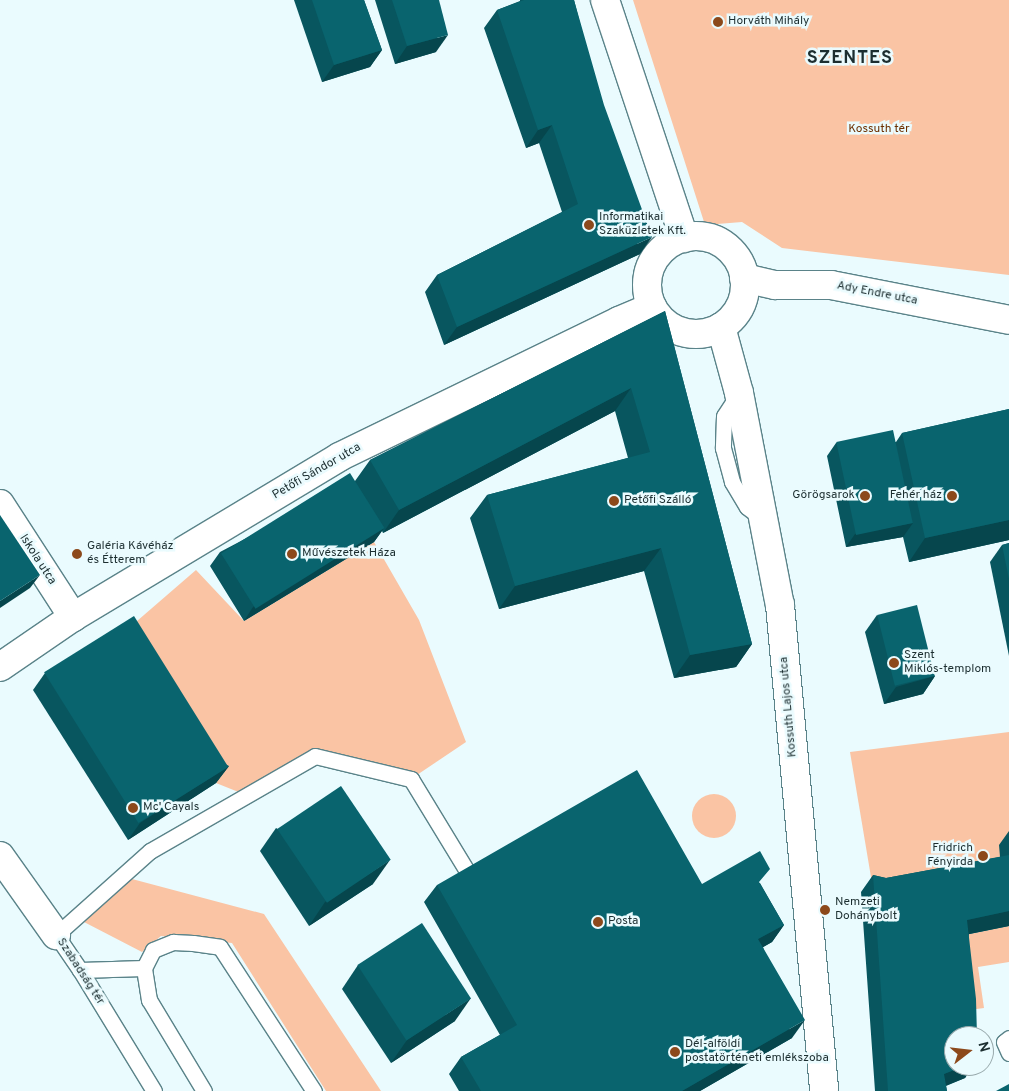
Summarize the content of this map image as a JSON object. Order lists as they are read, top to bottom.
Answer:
{
  "streets": {
    "street": [
      "Ady Endre utca",
      "Petőfi Sándor utca",
      "Iskola utca",
      "Kossuth Lajos utca",
      "Szabadság tér"
    ]
  },
  "crossings": [
    ["Ady Endre utca", "Petőfi Sándor utca"],
    ["Ady Endre utca", "Kossuth Lajos utca"],
    ["Petőfi Sándor utca", "Iskola utca"],
    ["Petőfi Sándor utca", "Kossuth Lajos utca"]
  ],
  "districts": ["SZENTES"],
  "parks": ["Kossuth tér"],
  "places": [
    "Horváth Mihály",
    "Informatikai Szaküzletek Kft.",
    "Görögsarok",
    "Fehér ház",
    "Petőfi Szálló",
    "Galéria Kávéház és Étterem",
    "Művészetek Háza",
    "Szent Miklós-templom",
    "Mc' Cayals",
    "Fridrich Fényirda",
    "Nemzeti Dohánybolt",
    "Posta",
    "Dél-alföldi postatörténeti emlékszoba"
  ],
  "north": "right"
}
